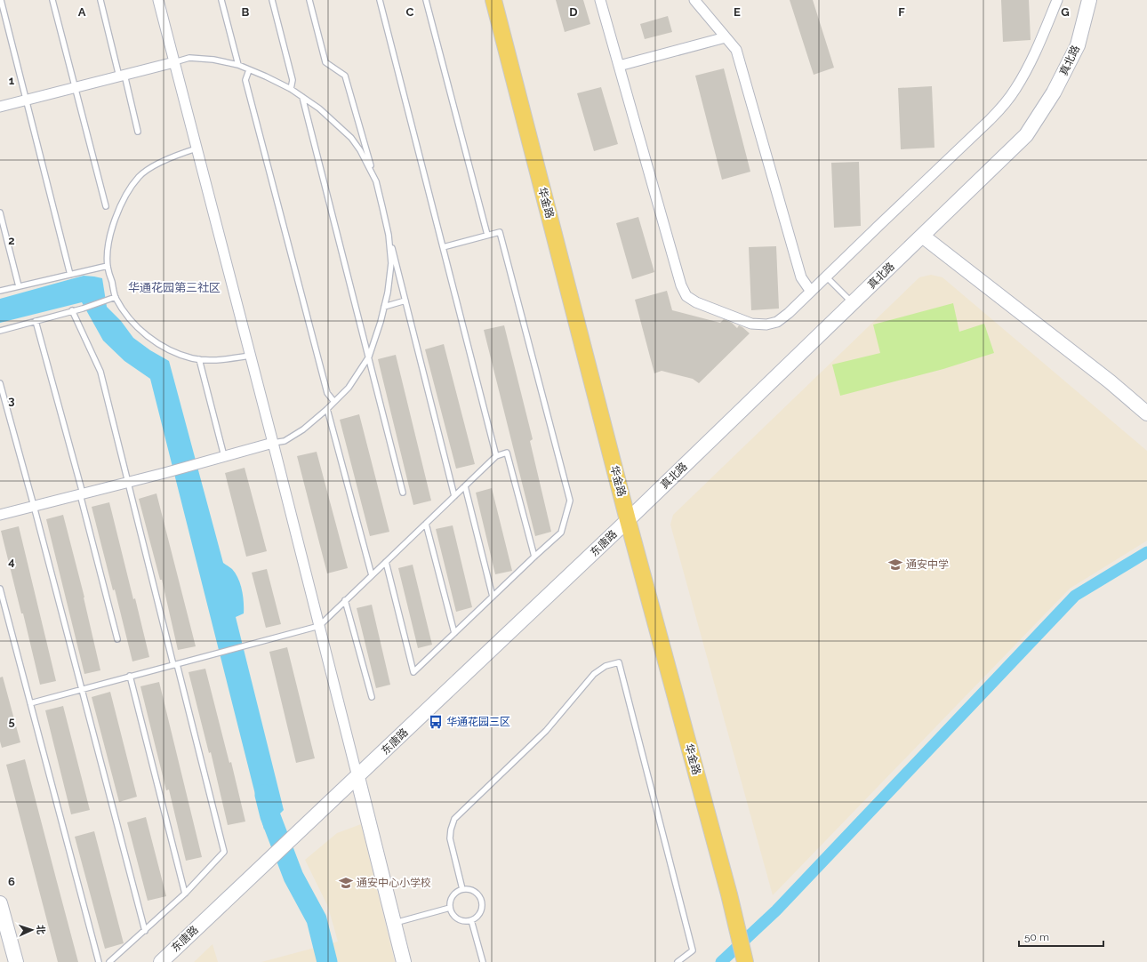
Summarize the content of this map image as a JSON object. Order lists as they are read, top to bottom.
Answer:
{
  "streets": {
    "main road": ["华金路"],
    "street": ["真北路", "东唐路"]
  },
  "crossings": [
    ["真北路", "华金路"],
    ["真北路", "东唐路"],
    ["华金路", "东唐路"]
  ],
  "districts": ["华通花园第三社区"],
  "places": {
    "school or university": ["通安中学", "通安中心小学校"],
    "bus stop": ["华通花园三区"]
  },
  "scale_bar": "50 m",
  "north": "right",
  "grid": {
    "columns": [
      "A",
      "B",
      "C",
      "D",
      "E",
      "F",
      "G"
    ],
    "rows": [
      "1",
      "2",
      "3",
      "4",
      "5",
      "6"
    ]
  }
}
